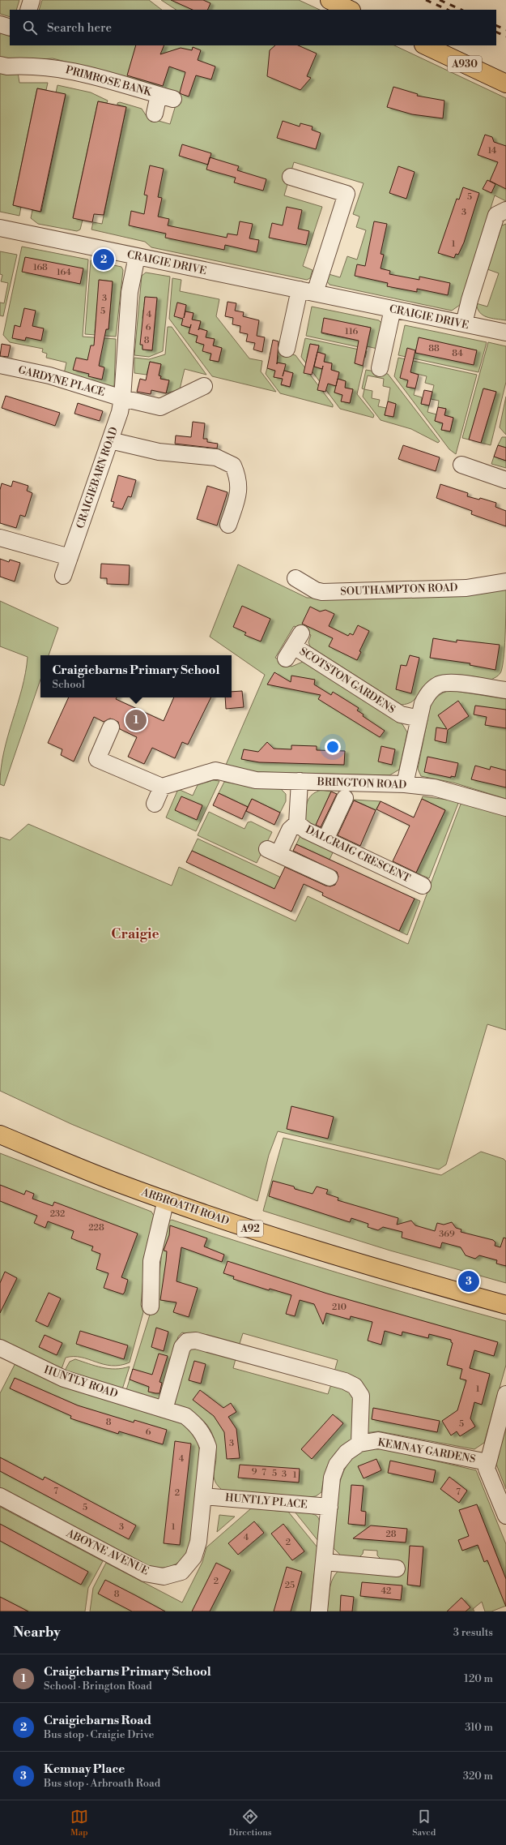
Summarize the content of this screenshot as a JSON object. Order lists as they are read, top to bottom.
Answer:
{
  "streets": {
    "main road": ["A930", "ARBROATH ROAD", "A92"],
    "street": [
      "PRIMROSE BANK",
      "CRAIGIE DRIVE",
      "GARDYNE PLACE",
      "CRAIGIEBARN ROAD",
      "SOUTHAMPTON ROAD",
      "SCOTSTON GARDENS",
      "BRINGTON ROAD",
      "DALCRAIG CRESCENT",
      "HUNTLY ROAD",
      "KEMNAY GARDENS",
      "HUNTLY PLACE",
      "ABOYNE AVENUE"
    ]
  },
  "crossings": [
    ["CRAIGIE DRIVE", "CRAIGIEBARN ROAD"],
    ["GARDYNE PLACE", "CRAIGIEBARN ROAD"],
    ["BRINGTON ROAD", "DALCRAIG CRESCENT"],
    ["HUNTLY ROAD", "HUNTLY PLACE"],
    ["HUNTLY ROAD", "ABOYNE AVENUE"],
    ["KEMNAY GARDENS", "HUNTLY PLACE"],
    ["HUNTLY PLACE", "ABOYNE AVENUE"]
  ],
  "districts": ["Craigie"],
  "house_numbers": [
    "14",
    "5",
    "3",
    "1",
    "168",
    "164",
    "3",
    "5",
    "4",
    "6",
    "116",
    "8",
    "88",
    "84",
    "232",
    "228",
    "369",
    "210",
    "1",
    "8",
    "5",
    "6",
    "3",
    "4",
    "9",
    "7",
    "5",
    "3",
    "1",
    "7",
    "7",
    "2",
    "5",
    "3",
    "1",
    "28",
    "4",
    "2",
    "2",
    "25",
    "42",
    "8"
  ],
  "page": {
    "search": "Search here",
    "pins": ["2", "1", "3"],
    "popup": ["Craigiebarns Primary School", "School"],
    "heading": ["Nearby", "3 results"],
    "list": [
      {
        "mark": "1",
        "name": "Craigiebarns Primary School",
        "note": "School · Brington Road",
        "value": "120 m"
      },
      {
        "mark": "2",
        "name": "Craigiebarns Road",
        "note": "Bus stop · Craigie Drive",
        "value": "310 m"
      },
      {
        "mark": "3",
        "name": "Kemnay Place",
        "note": "Bus stop · Arbroath Road",
        "value": "320 m"
      }
    ],
    "nav": ["Map", "Directions", "Saved"]
  }
}
